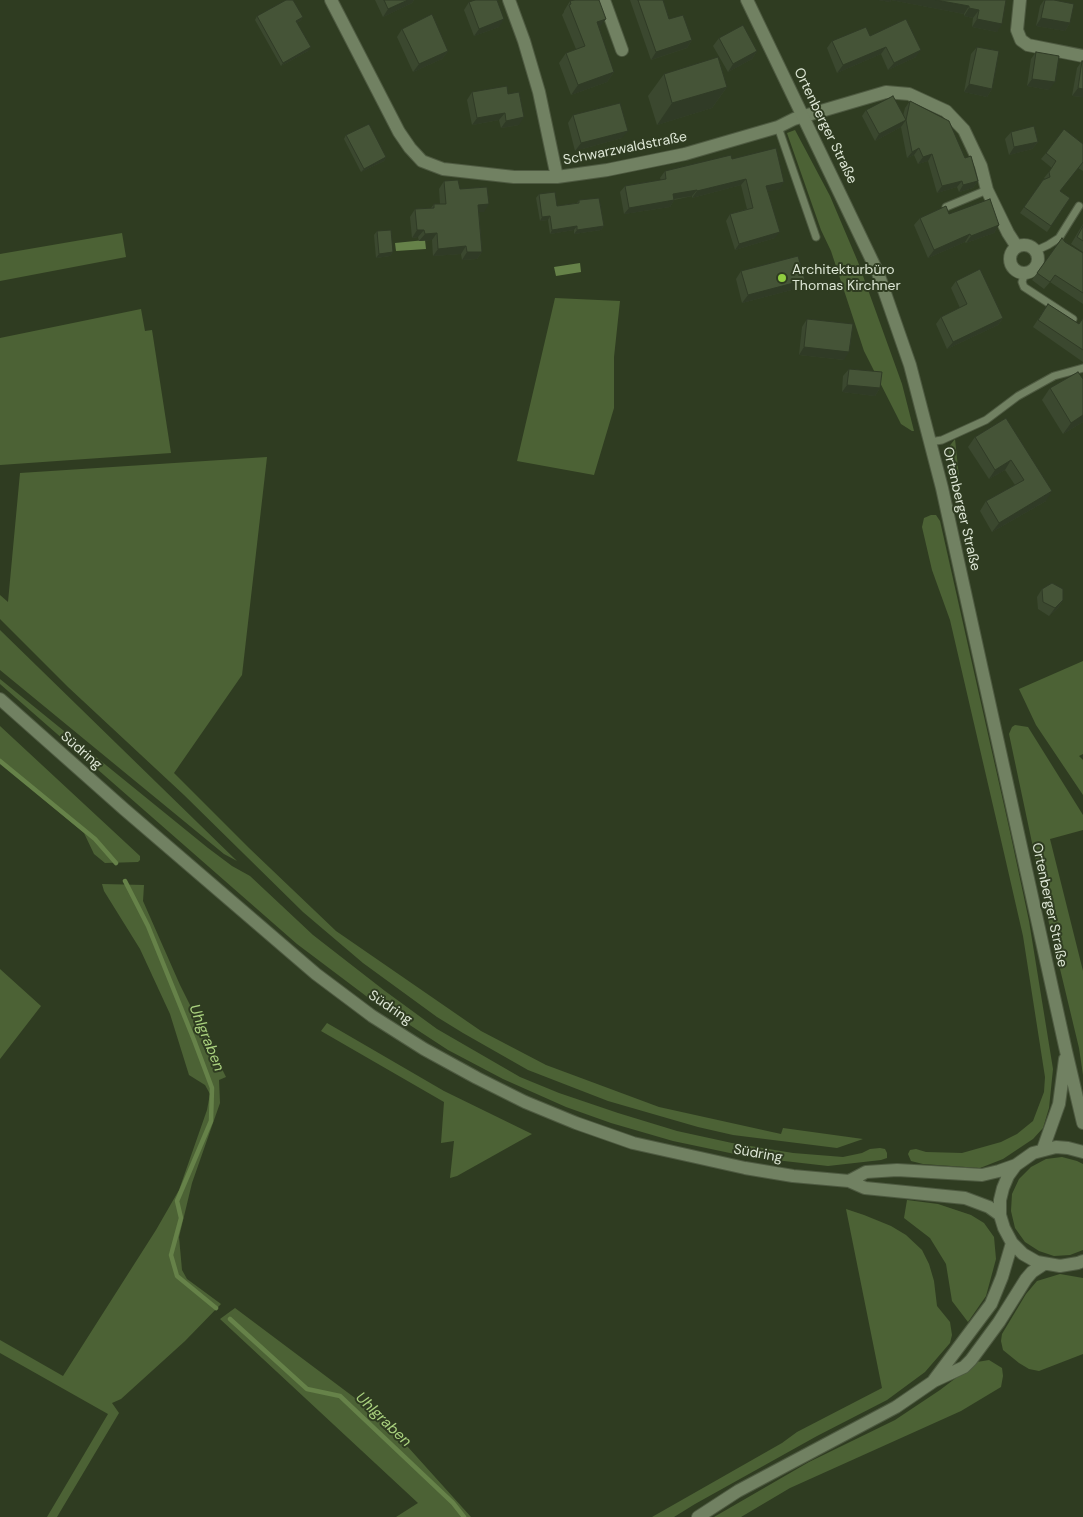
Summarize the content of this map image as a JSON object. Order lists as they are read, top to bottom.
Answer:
{
  "streets": {
    "street": ["Ortenberger Straße", "Schwarzwaldstraße", "Südring"]
  },
  "crossings": [
    ["Ortenberger Straße", "Schwarzwaldstraße"]
  ],
  "water": ["Uhlgraben"],
  "places": ["Architekturbüro Thomas Kirchner"]
}
